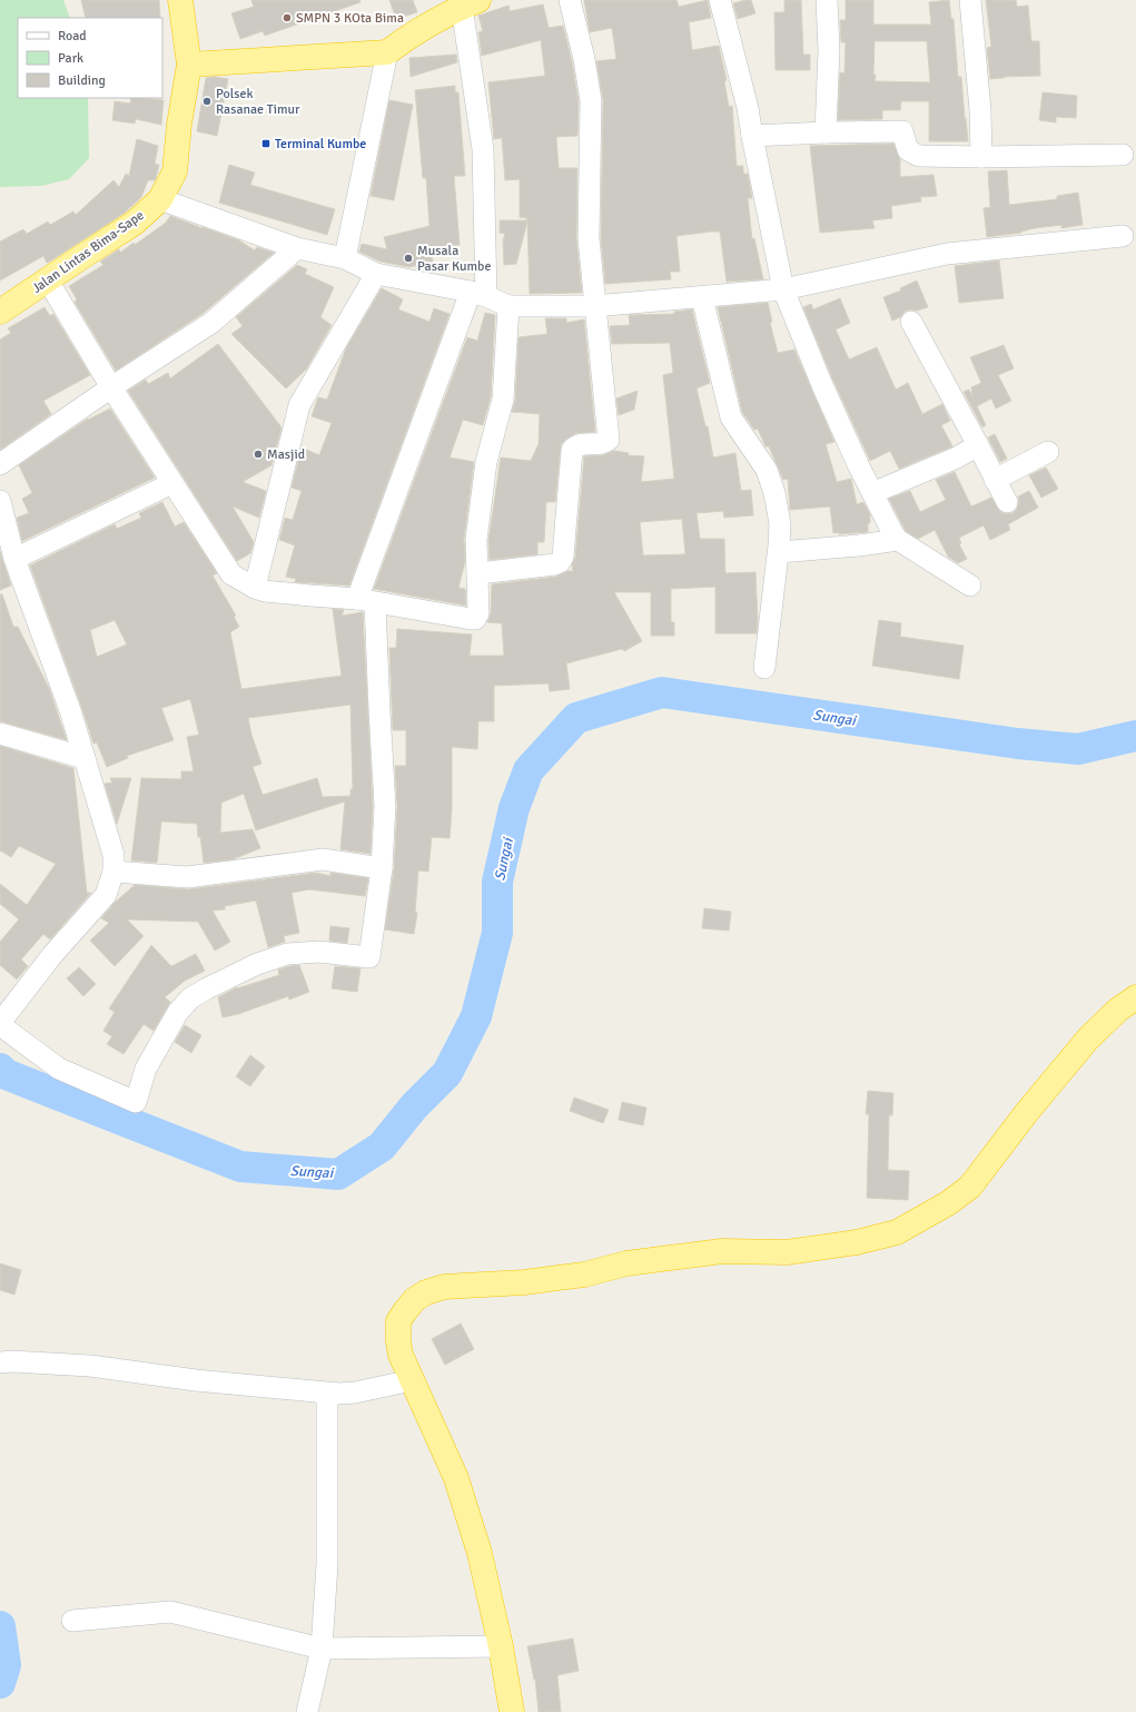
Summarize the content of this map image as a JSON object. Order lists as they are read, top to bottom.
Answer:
{
  "streets": {
    "highway": ["Jalan Lintas Bima-Sape"]
  },
  "water": ["Sungai"],
  "places": {
    "other": [
      "SMPN 3 KOta Bima",
      "Polsek Rasanae Timur",
      "Musala Pasar Kumbe",
      "Masjid"
    ],
    "transit": ["Terminal Kumbe"]
  },
  "legend": ["Road", "Park", "Building"]
}
